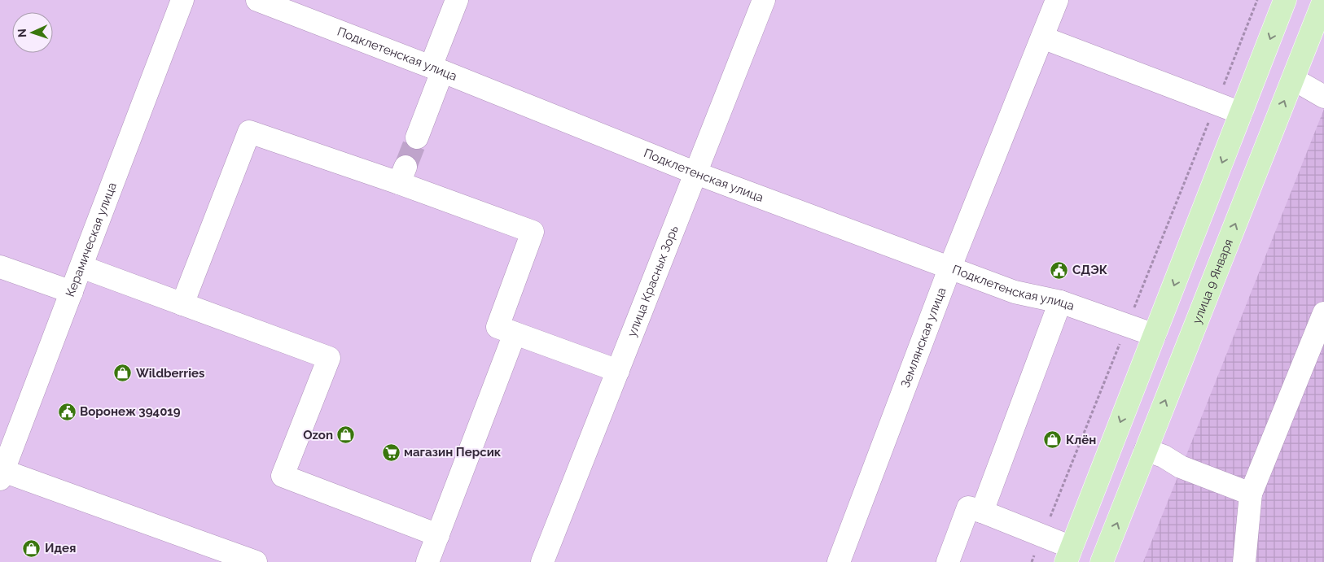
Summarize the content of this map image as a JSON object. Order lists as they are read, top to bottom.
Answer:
{
  "streets": {
    "main road": ["улица 9 Января"],
    "street": [
      "Подклетенская улица",
      "Керамическая улица",
      "улица Красных Зорь",
      "Землянская улица"
    ]
  },
  "crossings": [
    ["Подклетенская улица", "улица Красных Зорь"],
    ["Подклетенская улица", "Землянская улица"]
  ],
  "places": {
    "public building": ["СДЭК", "Воронеж 394019"],
    "shop": [
      "Wildberries",
      "Ozon",
      "Клён",
      "Идея"
    ],
    "supermarket": ["магазин Персик"]
  },
  "north": "left"
}
